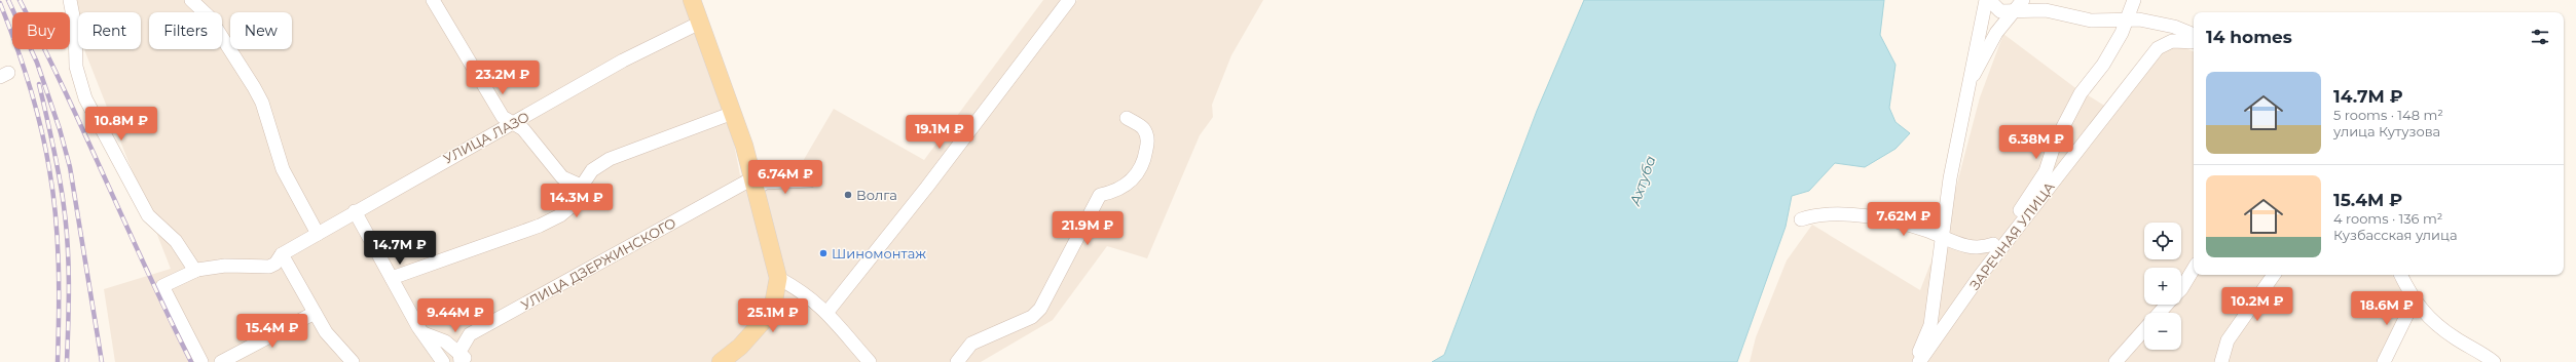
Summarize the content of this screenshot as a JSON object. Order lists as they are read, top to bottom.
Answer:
{
  "streets": {
    "street": ["УЛИЦА ЛАЗО", "ЗАРЕЧНАЯ УЛИЦА", "УЛИЦА ДЗЕРЖИНСКОГО"]
  },
  "water": ["Ахтуба"],
  "places": ["Волга", "Шиномонтаж"],
  "page": {
    "chip": [
      "Buy",
      "Rent",
      "Filters",
      "New"
    ],
    "heading": "14 homes",
    "price": [
      "23.2M ₽",
      "10.8M ₽",
      "19.1M ₽",
      "6.38M ₽",
      "6.74M ₽",
      "14.3M ₽",
      "7.62M ₽",
      "21.9M ₽",
      "14.7M ₽",
      "10.2M ₽",
      "18.6M ₽",
      "9.44M ₽",
      "25.1M ₽",
      "15.4M ₽"
    ],
    "list": [
      {
        "name": "14.7M ₽",
        "note": "5 rooms · 148 m² · улица Кутузова"
      },
      {
        "name": "15.4M ₽",
        "note": "4 rooms · 136 m² · Кузбасская улица"
      }
    ],
    "map_buttons": ["+", "−"]
  }
}
